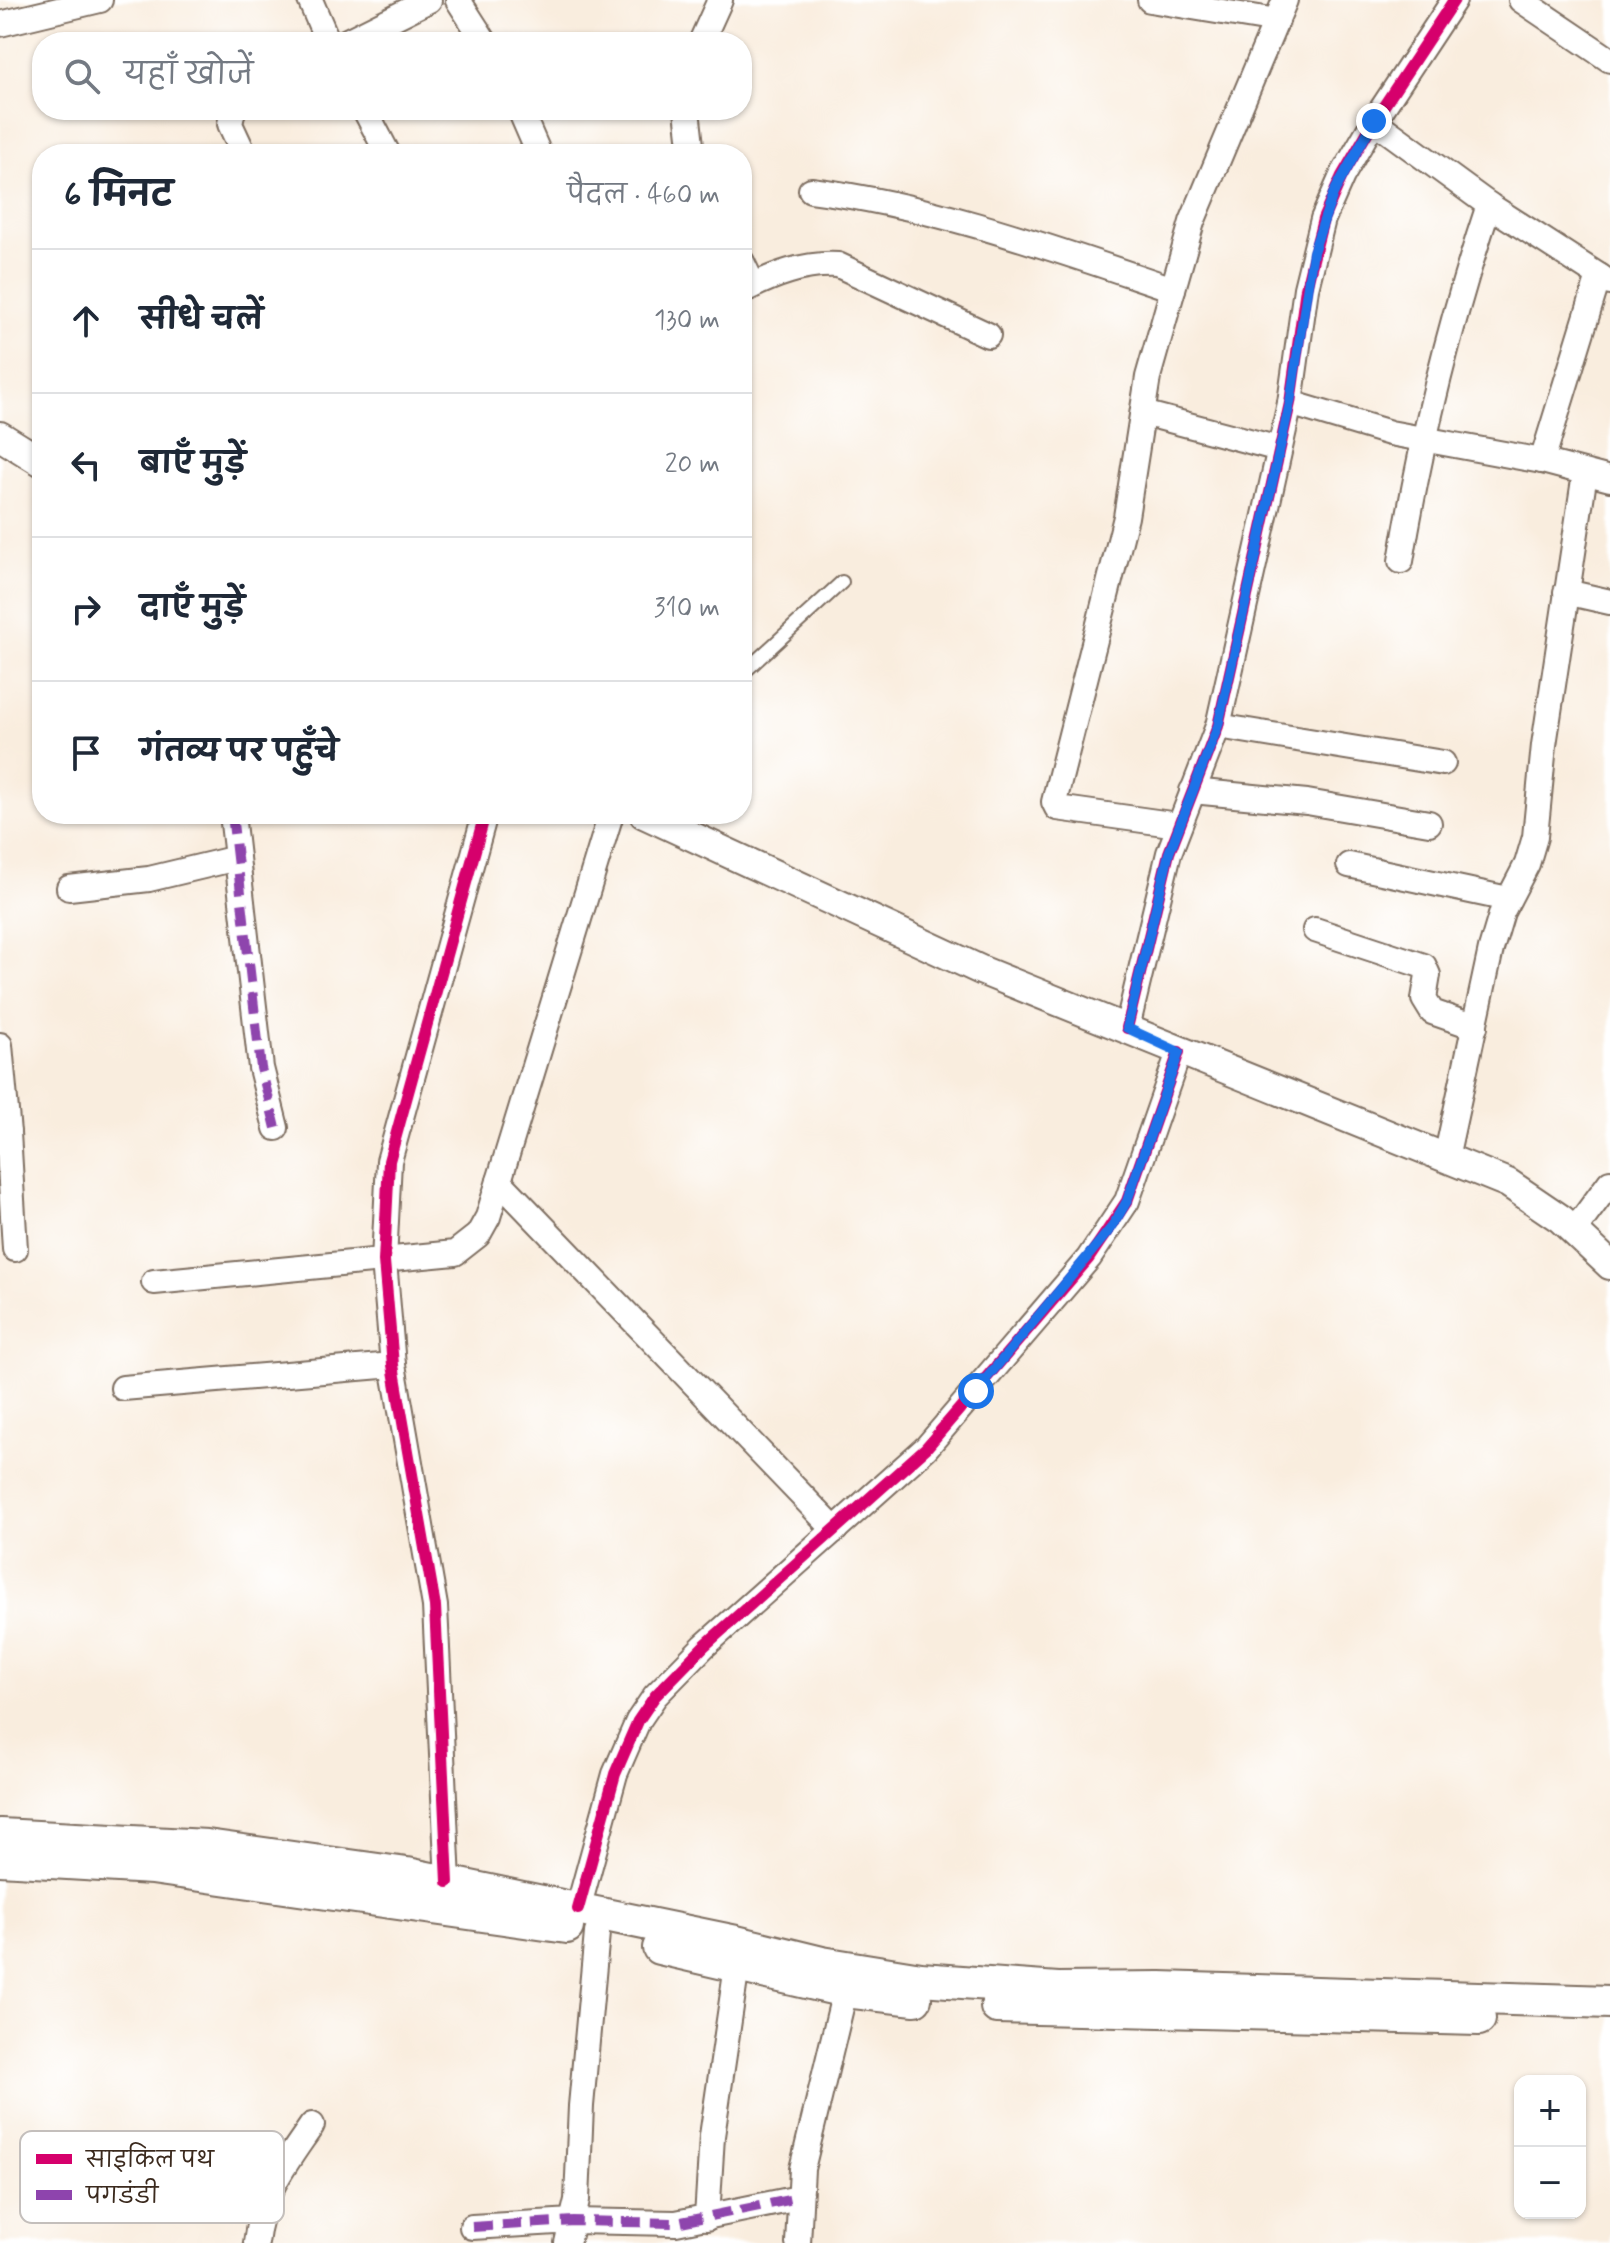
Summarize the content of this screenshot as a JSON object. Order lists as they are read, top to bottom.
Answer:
{
  "legend": ["साइकिल पथ", "पगडंडी"],
  "page": {
    "search": "यहाँ खोजें",
    "heading": ["6 मिनट", "पैदल · 460 m"],
    "list": [
      ["सीधे चलें", "130 m"],
      ["बाएँ मुड़ें", "20 m"],
      ["दाएँ मुड़ें", "310 m"],
      "गंतव्य पर पहुँचे"
    ],
    "map_buttons": ["+", "−"]
  }
}
